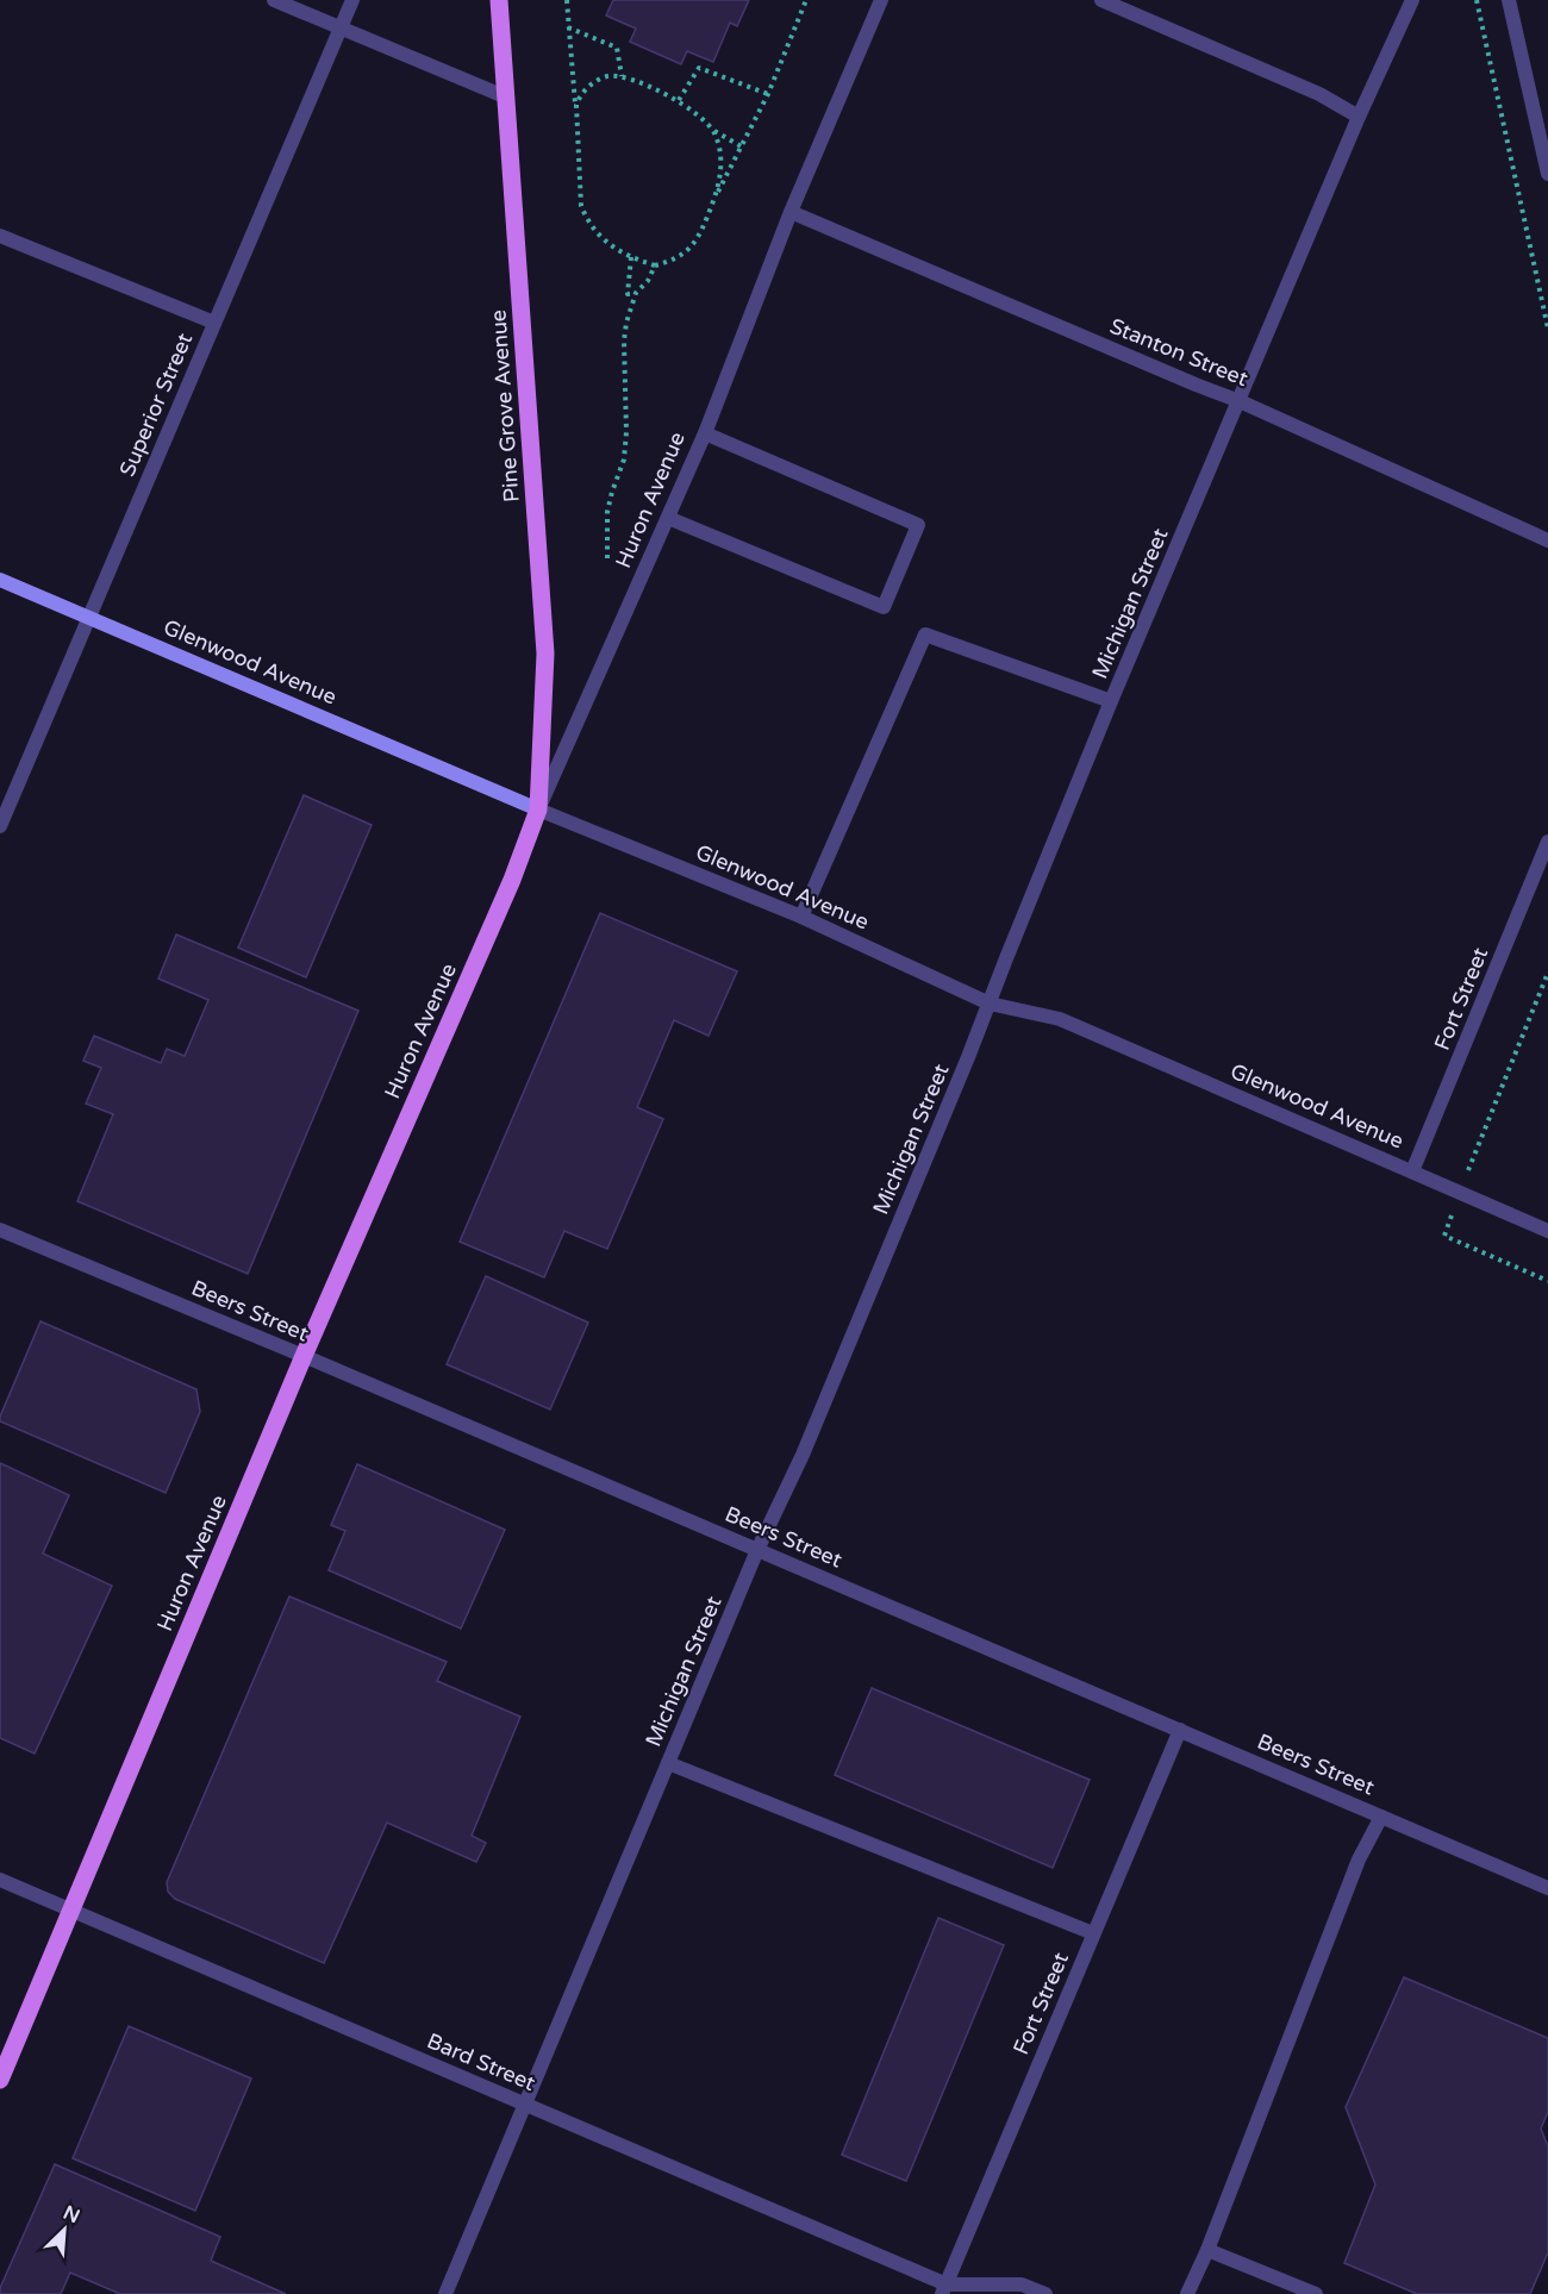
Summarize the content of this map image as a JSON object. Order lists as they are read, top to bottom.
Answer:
{
  "streets": {
    "main road": ["Pine Grove Avenue", "Huron Avenue"],
    "street": [
      "Stanton Street",
      "Superior Street",
      "Michigan Street",
      "Glenwood Avenue",
      "Fort Street",
      "Beers Street",
      "Bard Street"
    ]
  },
  "crossings": [
    ["Stanton Street", "Huron Avenue"],
    ["Stanton Street", "Michigan Street"],
    ["Superior Street", "Glenwood Avenue"],
    ["Pine Grove Avenue", "Huron Avenue"],
    ["Pine Grove Avenue", "Glenwood Avenue"],
    ["Huron Avenue", "Glenwood Avenue"],
    ["Huron Avenue", "Beers Street"],
    ["Huron Avenue", "Bard Street"],
    ["Michigan Street", "Glenwood Avenue"],
    ["Michigan Street", "Beers Street"],
    ["Michigan Street", "Bard Street"],
    ["Glenwood Avenue", "Fort Street"],
    ["Fort Street", "Beers Street"],
    ["Fort Street", "Bard Street"]
  ],
  "north": "top right"
}
